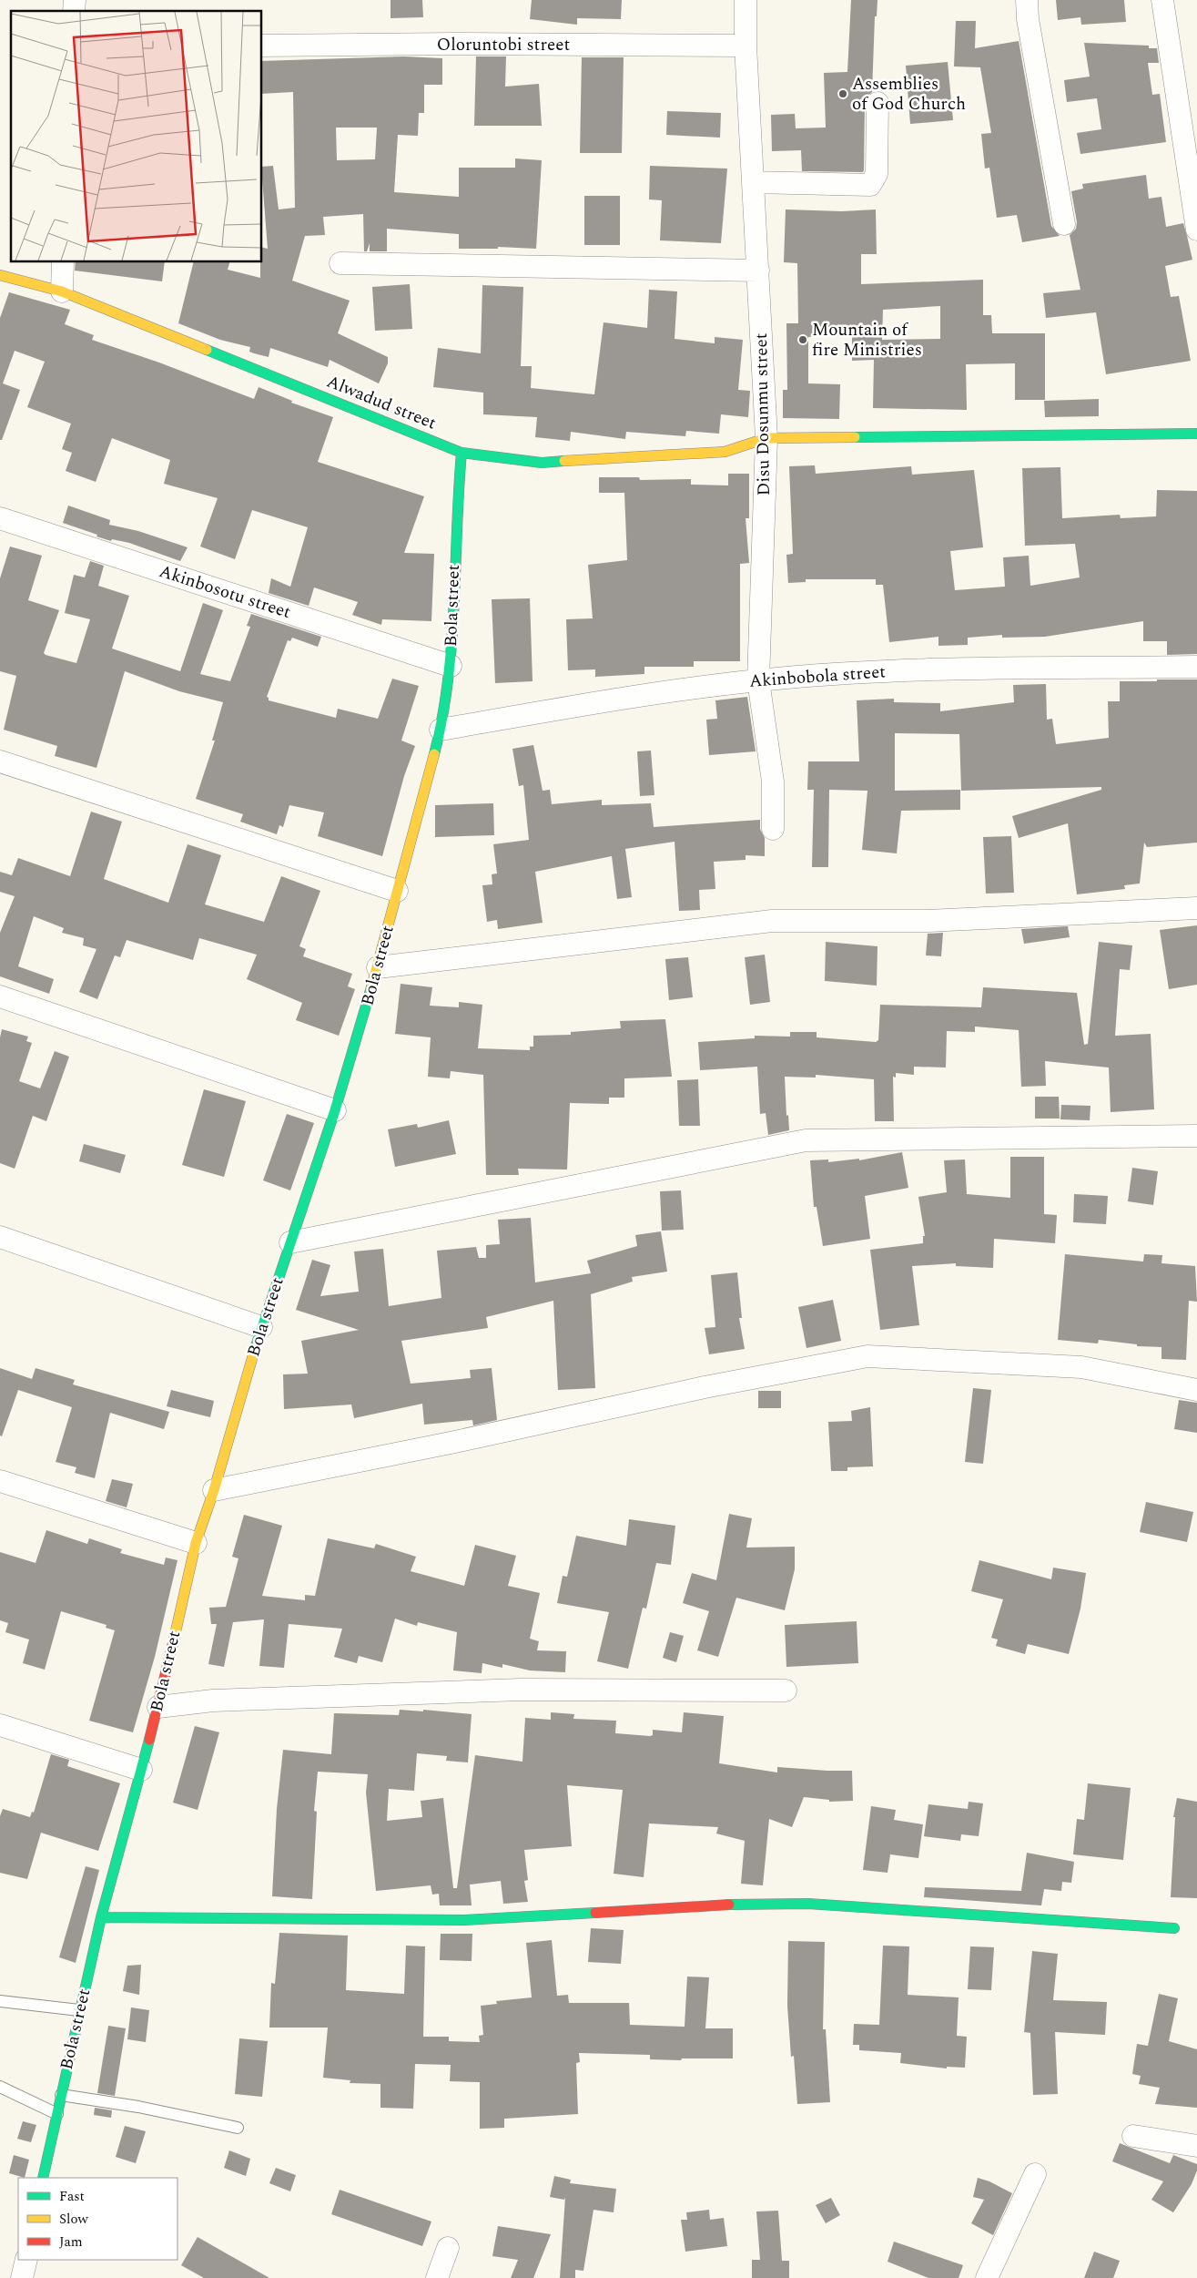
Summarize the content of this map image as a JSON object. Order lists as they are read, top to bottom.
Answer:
{
  "streets": {
    "street": [
      "Oloruntobi street",
      "Alwadud street",
      "Disu Dosunmu street",
      "Akinbosotu street",
      "Bola street",
      "Akinbobola street"
    ]
  },
  "crossings": [
    ["Oloruntobi street", "Disu Dosunmu street"],
    ["Alwadud street", "Disu Dosunmu street"],
    ["Alwadud street", "Bola street"],
    ["Disu Dosunmu street", "Akinbobola street"],
    ["Akinbosotu street", "Bola street"],
    ["Bola street", "Akinbobola street"]
  ],
  "places": ["Assemblies of God Church", "Mountain of fire Ministries"],
  "legend": ["Fast", "Slow", "Jam"]
}
